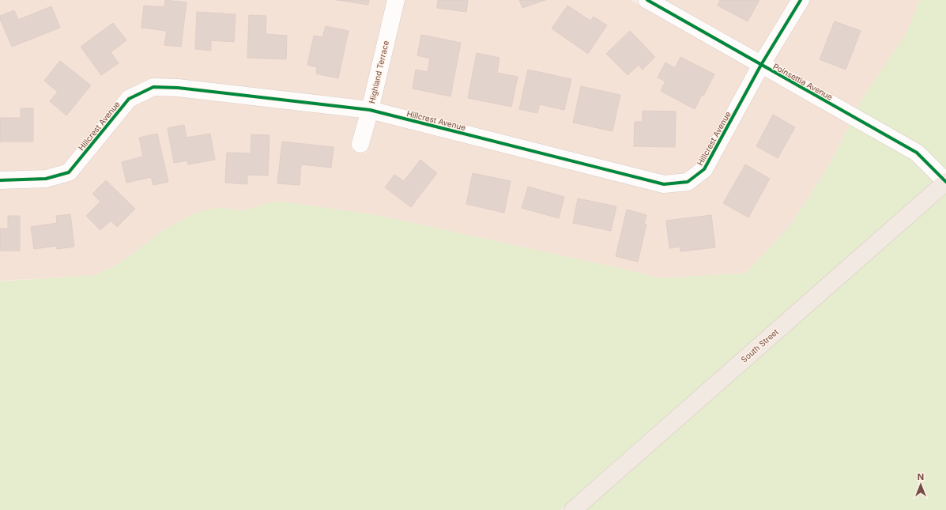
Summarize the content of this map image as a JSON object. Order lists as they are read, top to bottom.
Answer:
{
  "streets": {
    "main road": ["South Street"],
    "street": ["Highland Terrace", "Poinsettia Avenue", "Hillcrest Avenue"]
  },
  "crossings": [
    ["Highland Terrace", "Hillcrest Avenue"],
    ["Poinsettia Avenue", "Hillcrest Avenue"],
    ["Poinsettia Avenue", "South Street"]
  ],
  "north": "top"
}
